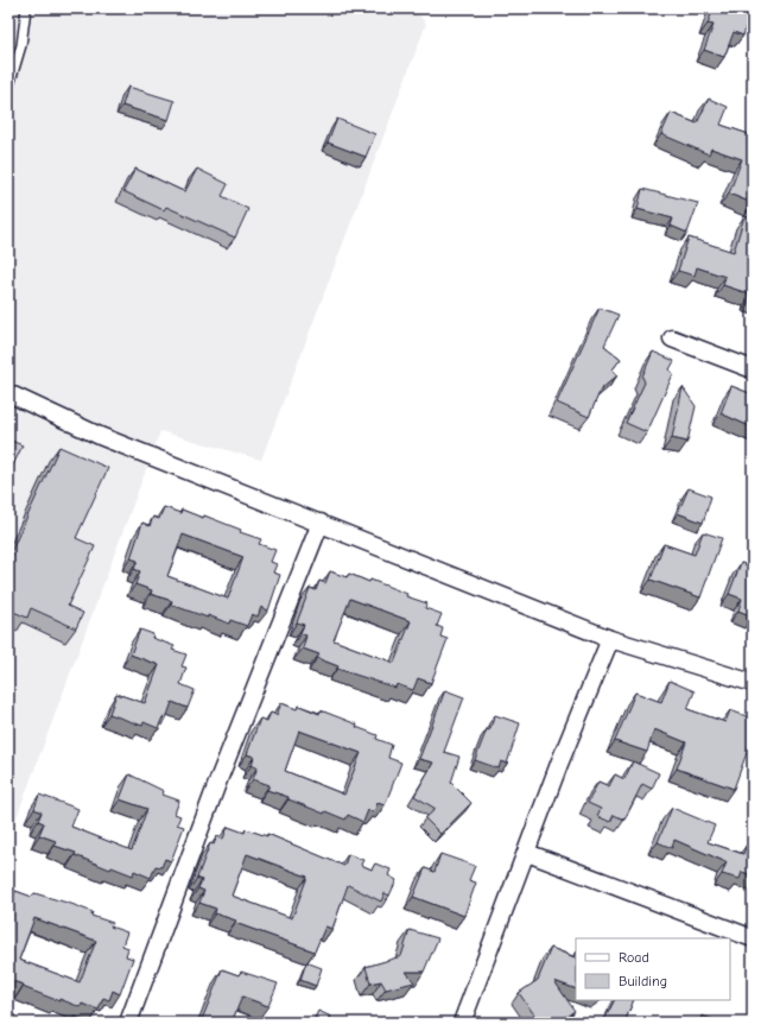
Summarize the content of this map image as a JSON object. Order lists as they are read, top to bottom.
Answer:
{
  "legend": ["Road", "Building"]
}
